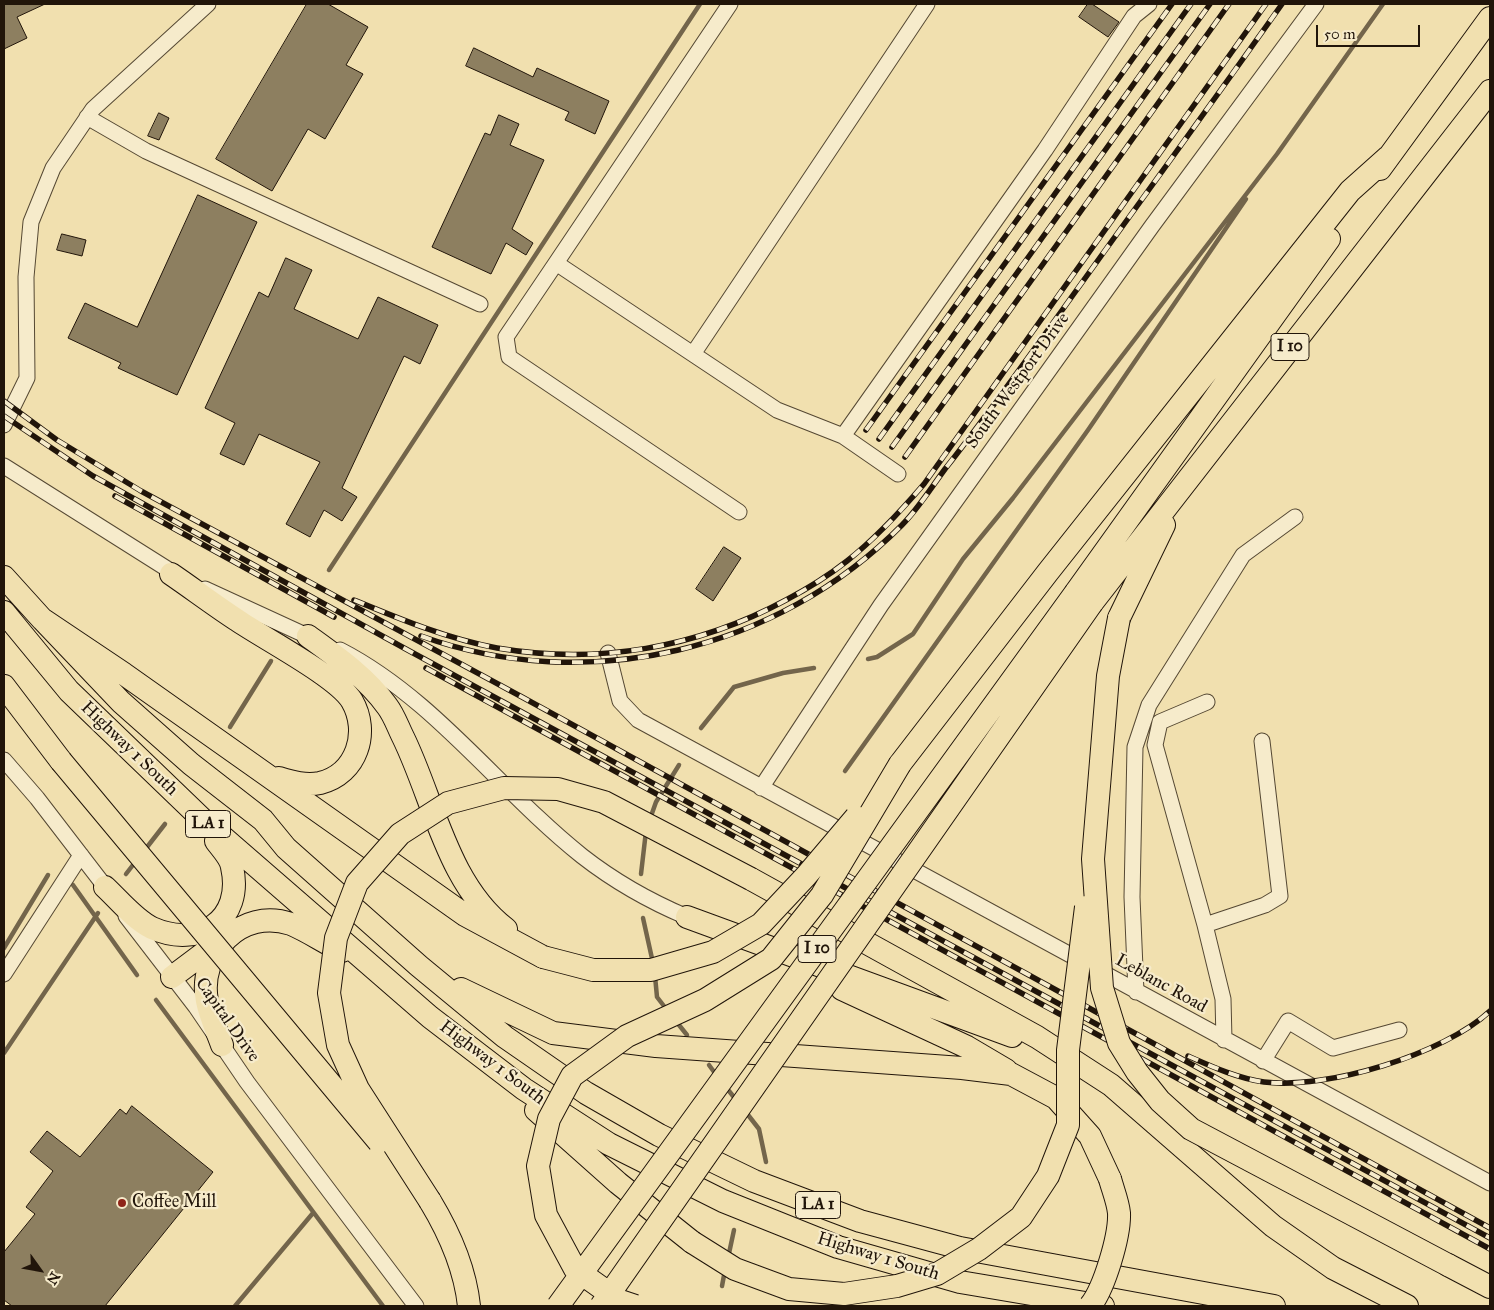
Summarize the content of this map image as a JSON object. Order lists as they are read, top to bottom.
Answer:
{
  "streets": {
    "highway": ["I 10", "Highway 1 South", "LA 1"],
    "street": ["South Westport Drive", "Leblanc Road", "Capital Drive"]
  },
  "crossings": [
    ["South Westport Drive", "Leblanc Road"]
  ],
  "places": ["Coffee Mill"],
  "scale_bar": "50 m",
  "north": "bottom right"
}
